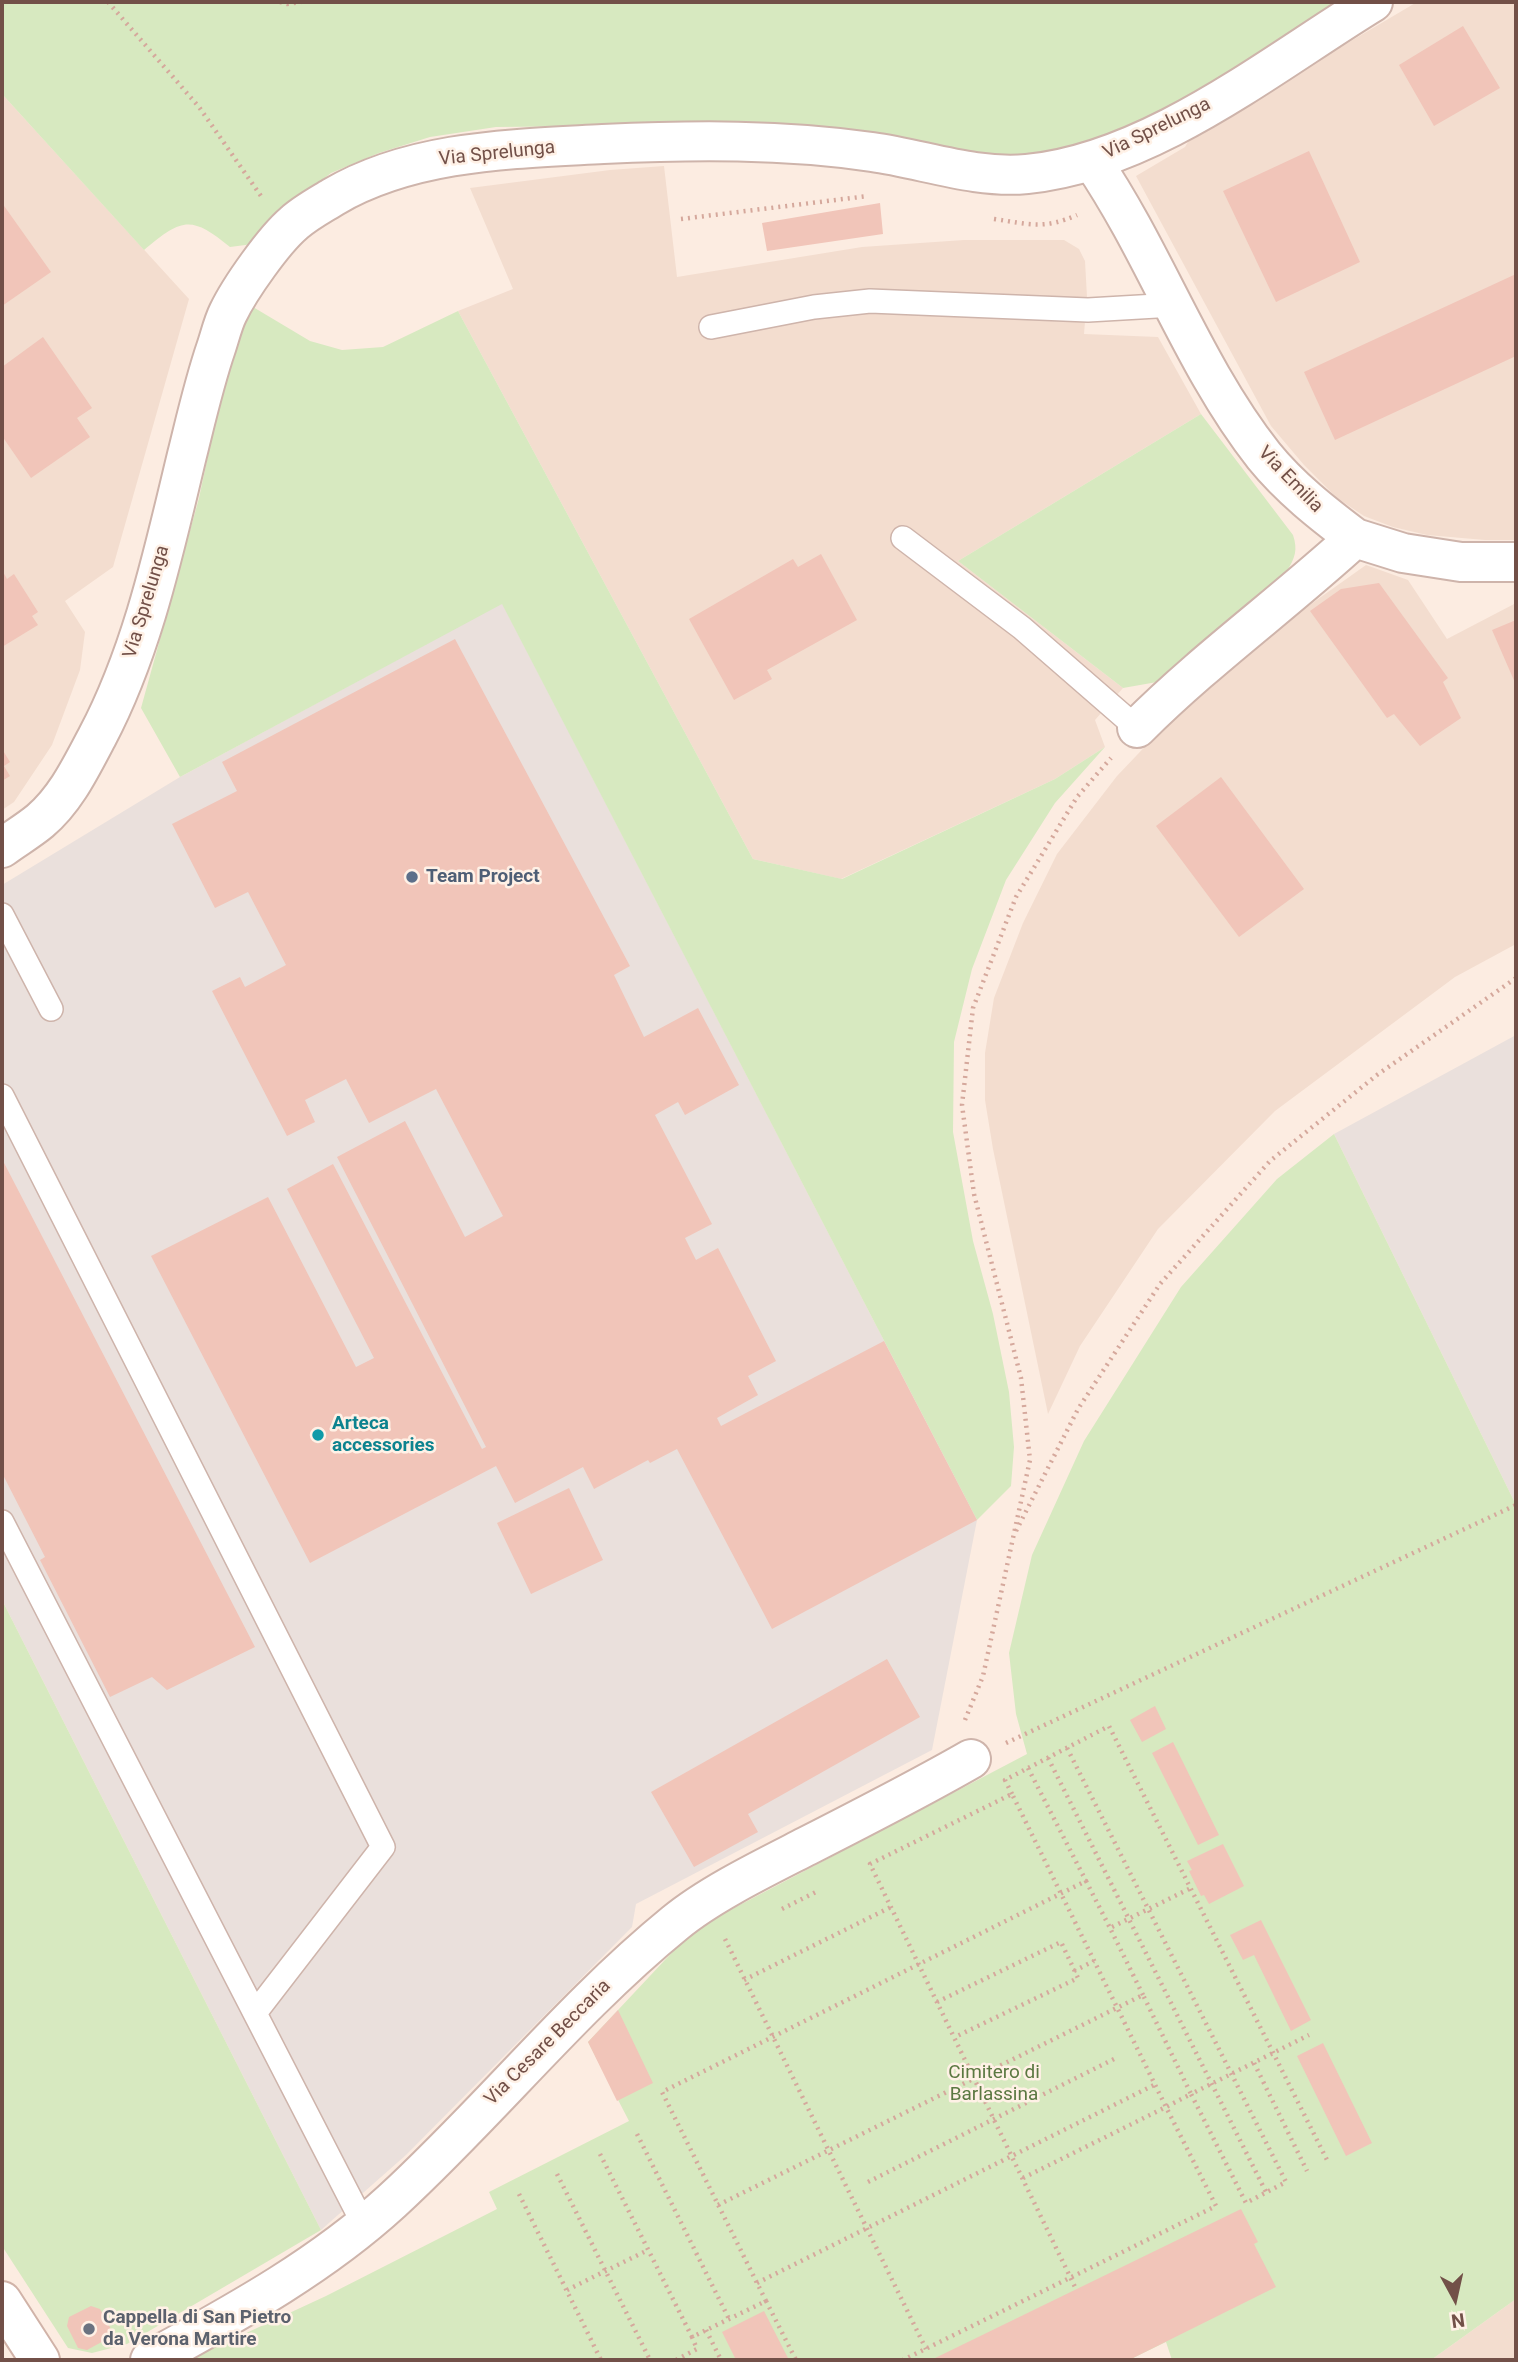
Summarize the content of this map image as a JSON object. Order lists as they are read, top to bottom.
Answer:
{
  "streets": {
    "street": ["Via Sprelunga", "Via Emilia", "Via Cesare Beccaria"]
  },
  "crossings": [
    ["Via Sprelunga", "Via Emilia"]
  ],
  "parks": ["Cimitero di Barlassina"],
  "places": ["Team Project", "Arteca accessories", "Cappella di San Pietro da Verona Martire"],
  "north": "bottom"
}
